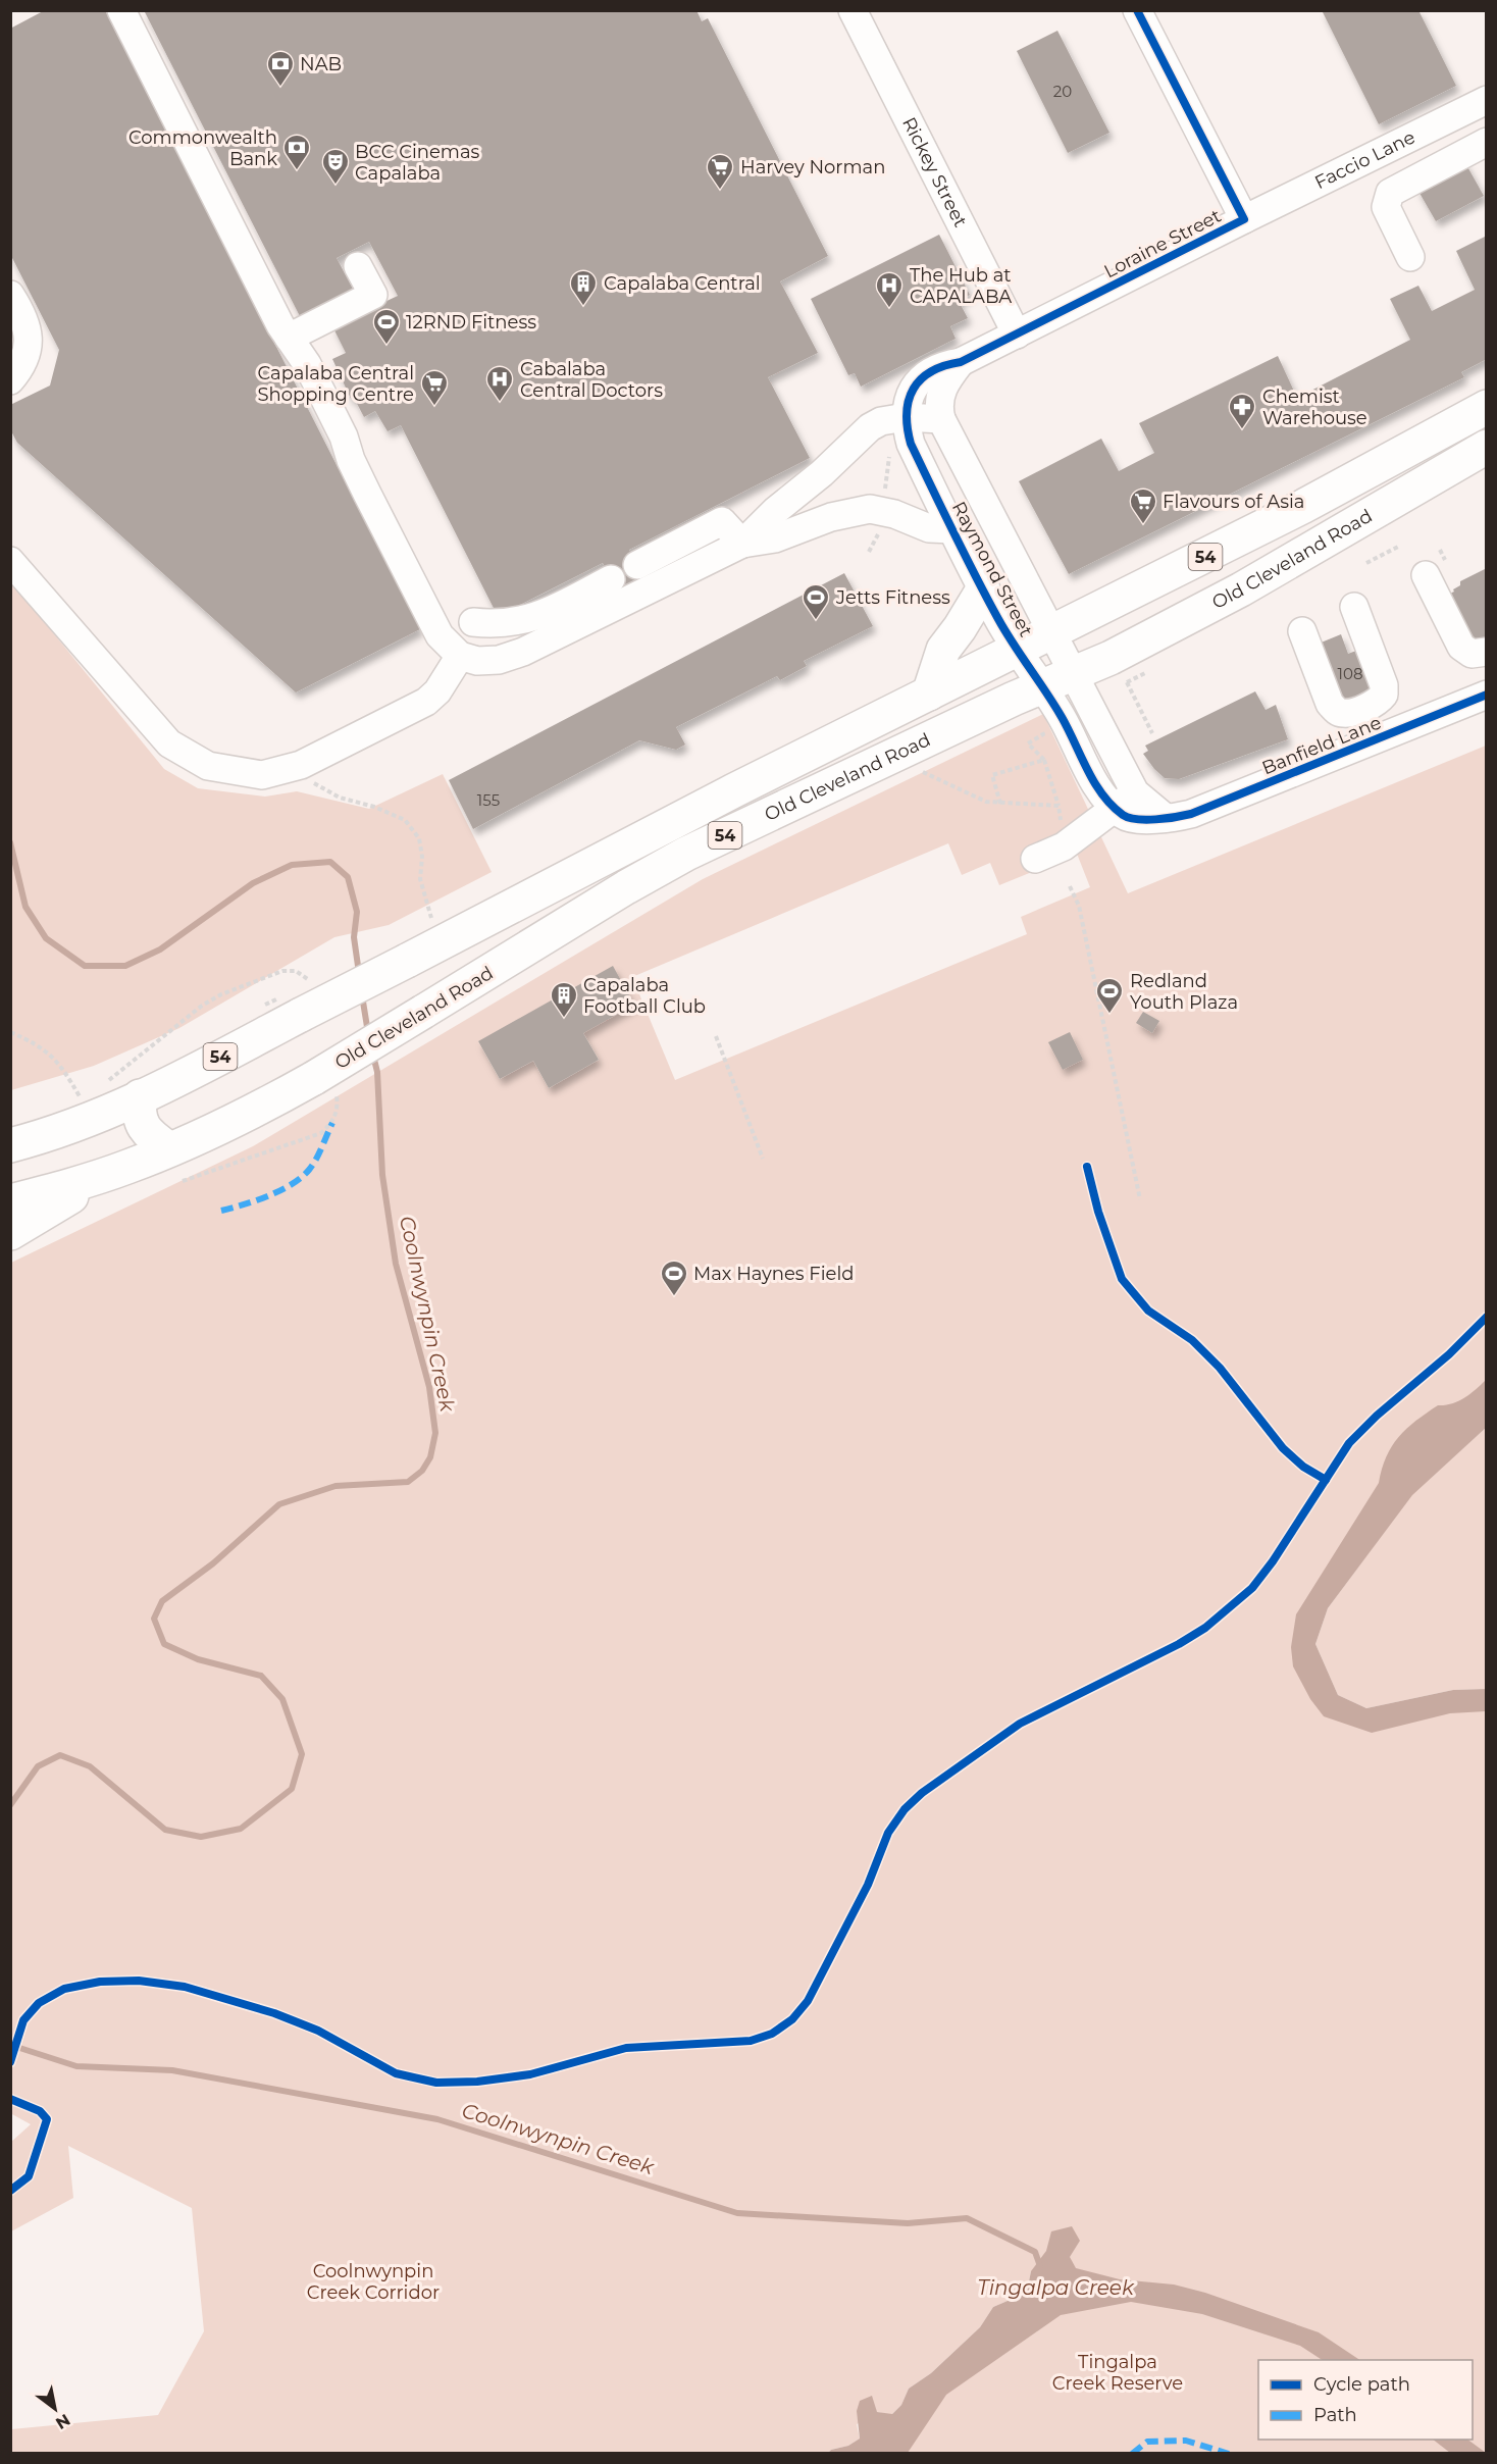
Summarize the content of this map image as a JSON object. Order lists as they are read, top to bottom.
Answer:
{
  "streets": {
    "main road": ["54", "Old Cleveland Road"],
    "street": [
      "Faccio Lane",
      "Rickey Street",
      "Loraine Street",
      "Raymond Street",
      "Banfield Lane"
    ]
  },
  "crossings": [
    ["Faccio Lane", "Loraine Street"],
    ["Rickey Street", "Loraine Street"],
    ["Rickey Street", "Raymond Street"],
    ["Loraine Street", "Raymond Street"],
    ["Old Cleveland Road", "Raymond Street"],
    ["Raymond Street", "Banfield Lane"]
  ],
  "water": ["Coolnwynpin Creek", "Tingalpa Creek"],
  "parks": ["Coolnwynpin Creek Corridor", "Tingalpa Creek Reserve"],
  "places": {
    "bank": ["NAB", "Commonwealth Bank"],
    "theatre": ["BCC Cinemas Capalaba"],
    "supermarket": ["Harvey Norman", "Capalaba Central Shopping Centre", "Flavours of Asia"],
    "building": ["Capalaba Central", "Capalaba Football Club"],
    "hospital": ["The Hub at CAPALABA", "Cabalaba Central Doctors"],
    "sports": [
      "12RND Fitness",
      "Jetts Fitness",
      "Redland Youth Plaza",
      "Max Haynes Field"
    ],
    "pharmacy": ["Chemist Warehouse"]
  },
  "house_numbers": ["20", "108", "155"],
  "legend": ["Cycle path", "Path"],
  "north": "bottom right"
}
